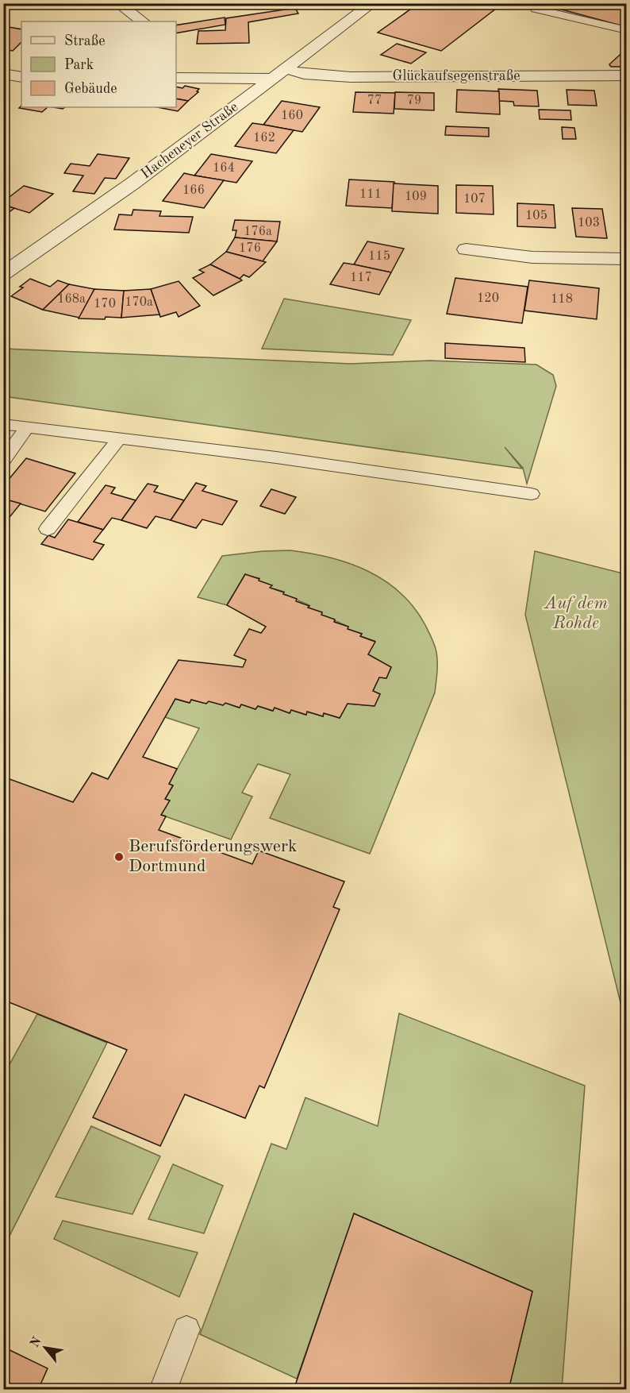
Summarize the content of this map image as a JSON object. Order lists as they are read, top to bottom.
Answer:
{
  "streets": {
    "street": ["Glückaufsegenstraße", "Hacheneyer Straße"]
  },
  "crossings": [
    ["Glückaufsegenstraße", "Hacheneyer Straße"]
  ],
  "parks": ["Auf dem Rohde"],
  "places": ["Berufsförderungswerk Dortmund"],
  "house_numbers": [
    "77",
    "79",
    "160",
    "162",
    "164",
    "166",
    "111",
    "109",
    "107",
    "105",
    "103",
    "176a",
    "176",
    "115",
    "117",
    "120",
    "168a",
    "118",
    "170a",
    "170"
  ],
  "legend": ["Straße", "Park", "Gebäude"],
  "north": "top left"
}
